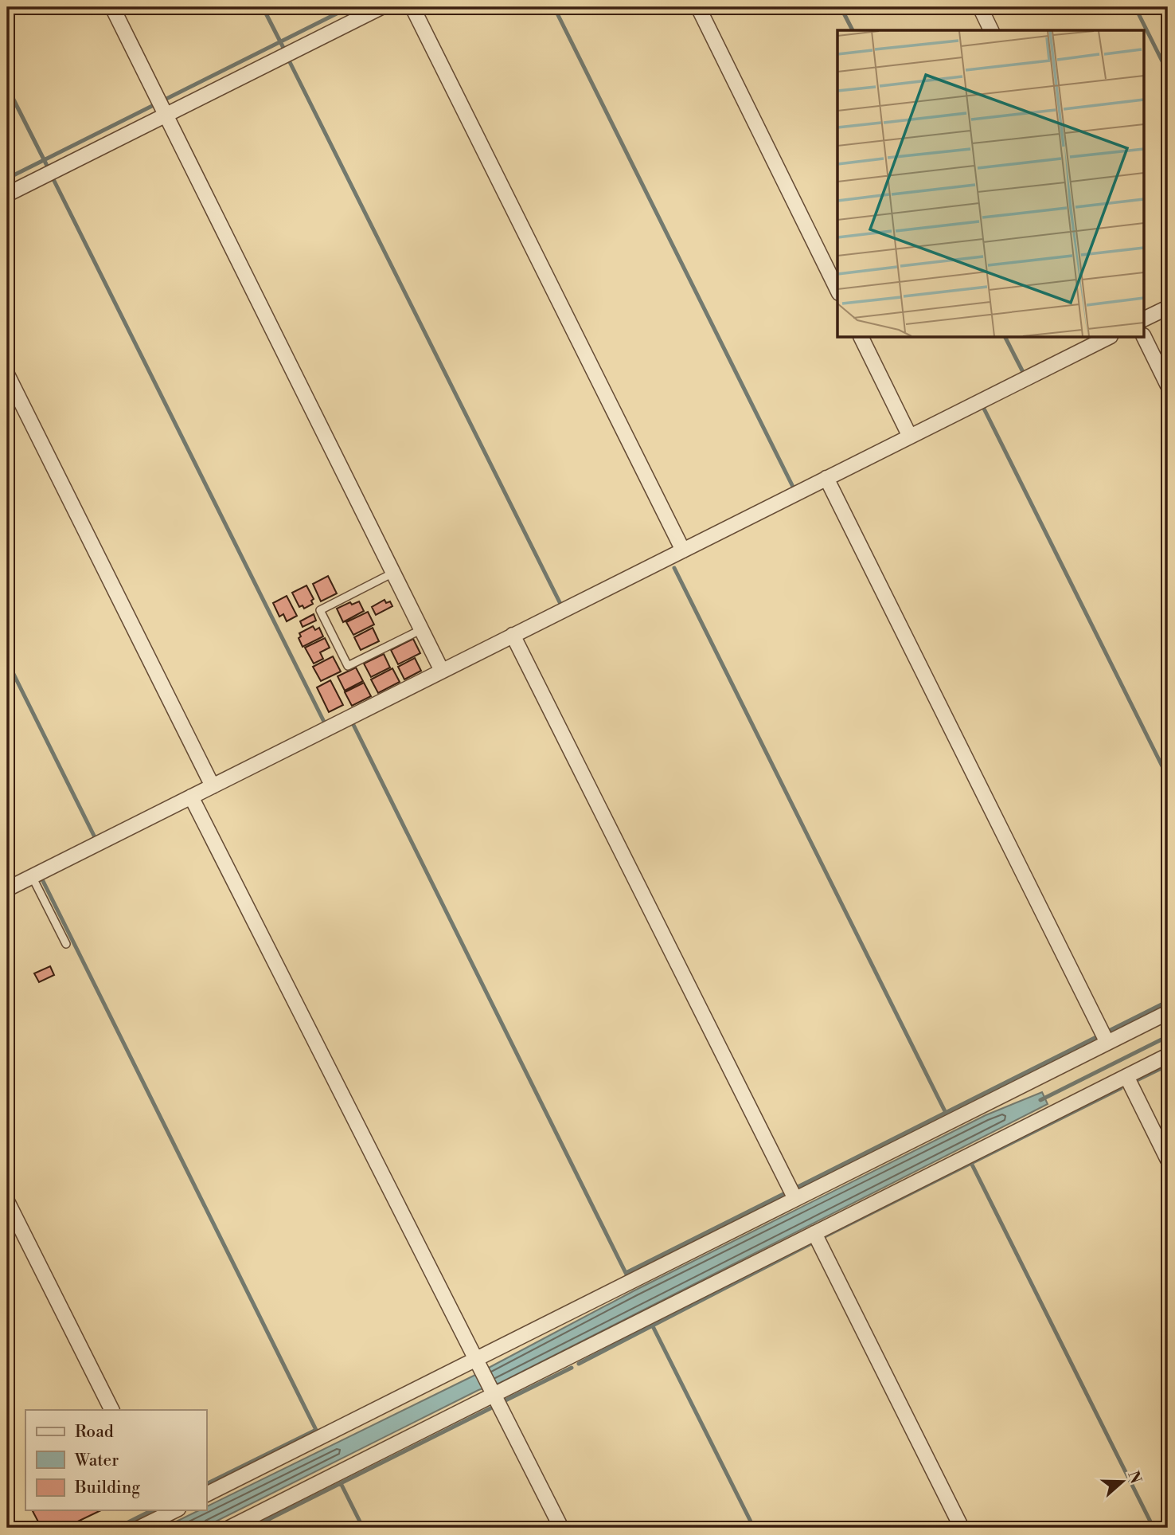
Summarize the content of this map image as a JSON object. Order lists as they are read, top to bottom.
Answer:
{
  "legend": ["Road", "Water", "Building"],
  "north": "right"
}
